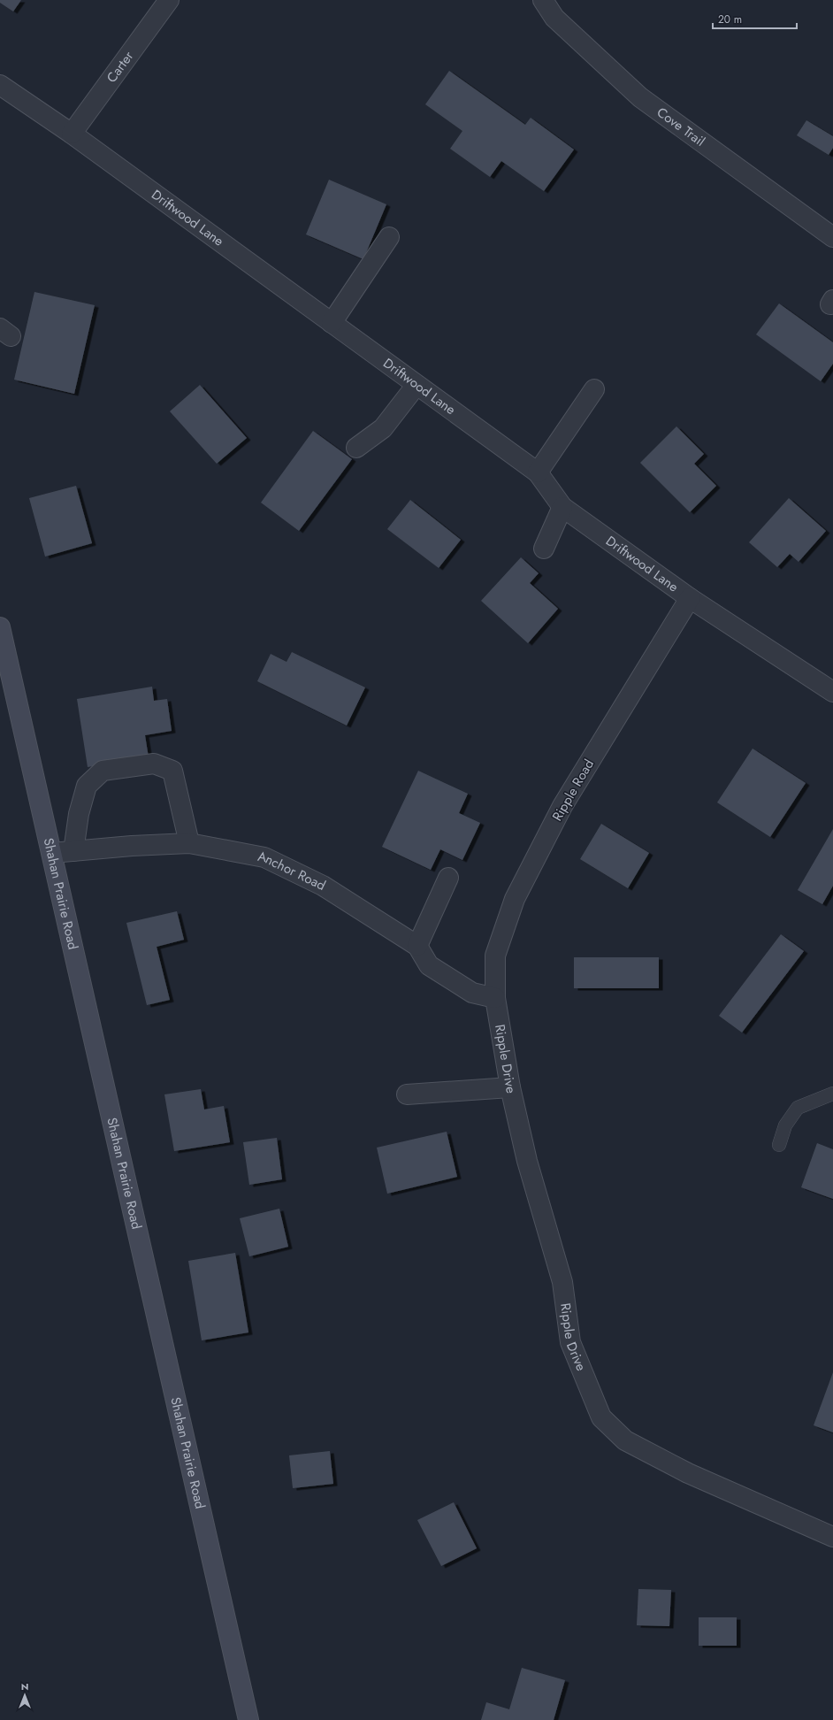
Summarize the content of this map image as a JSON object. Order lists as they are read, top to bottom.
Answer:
{
  "streets": {
    "street": [
      "Carter",
      "Cove Trail",
      "Driftwood Lane",
      "Ripple Road",
      "Anchor Road",
      "Shahan Prairie Road",
      "Ripple Drive"
    ]
  },
  "crossings": [
    ["Carter", "Driftwood Lane"],
    ["Driftwood Lane", "Ripple Road"],
    ["Ripple Road", "Anchor Road"],
    ["Ripple Road", "Ripple Drive"],
    ["Anchor Road", "Shahan Prairie Road"],
    ["Anchor Road", "Ripple Drive"]
  ],
  "scale_bar": "20 m",
  "north": "top"
}
